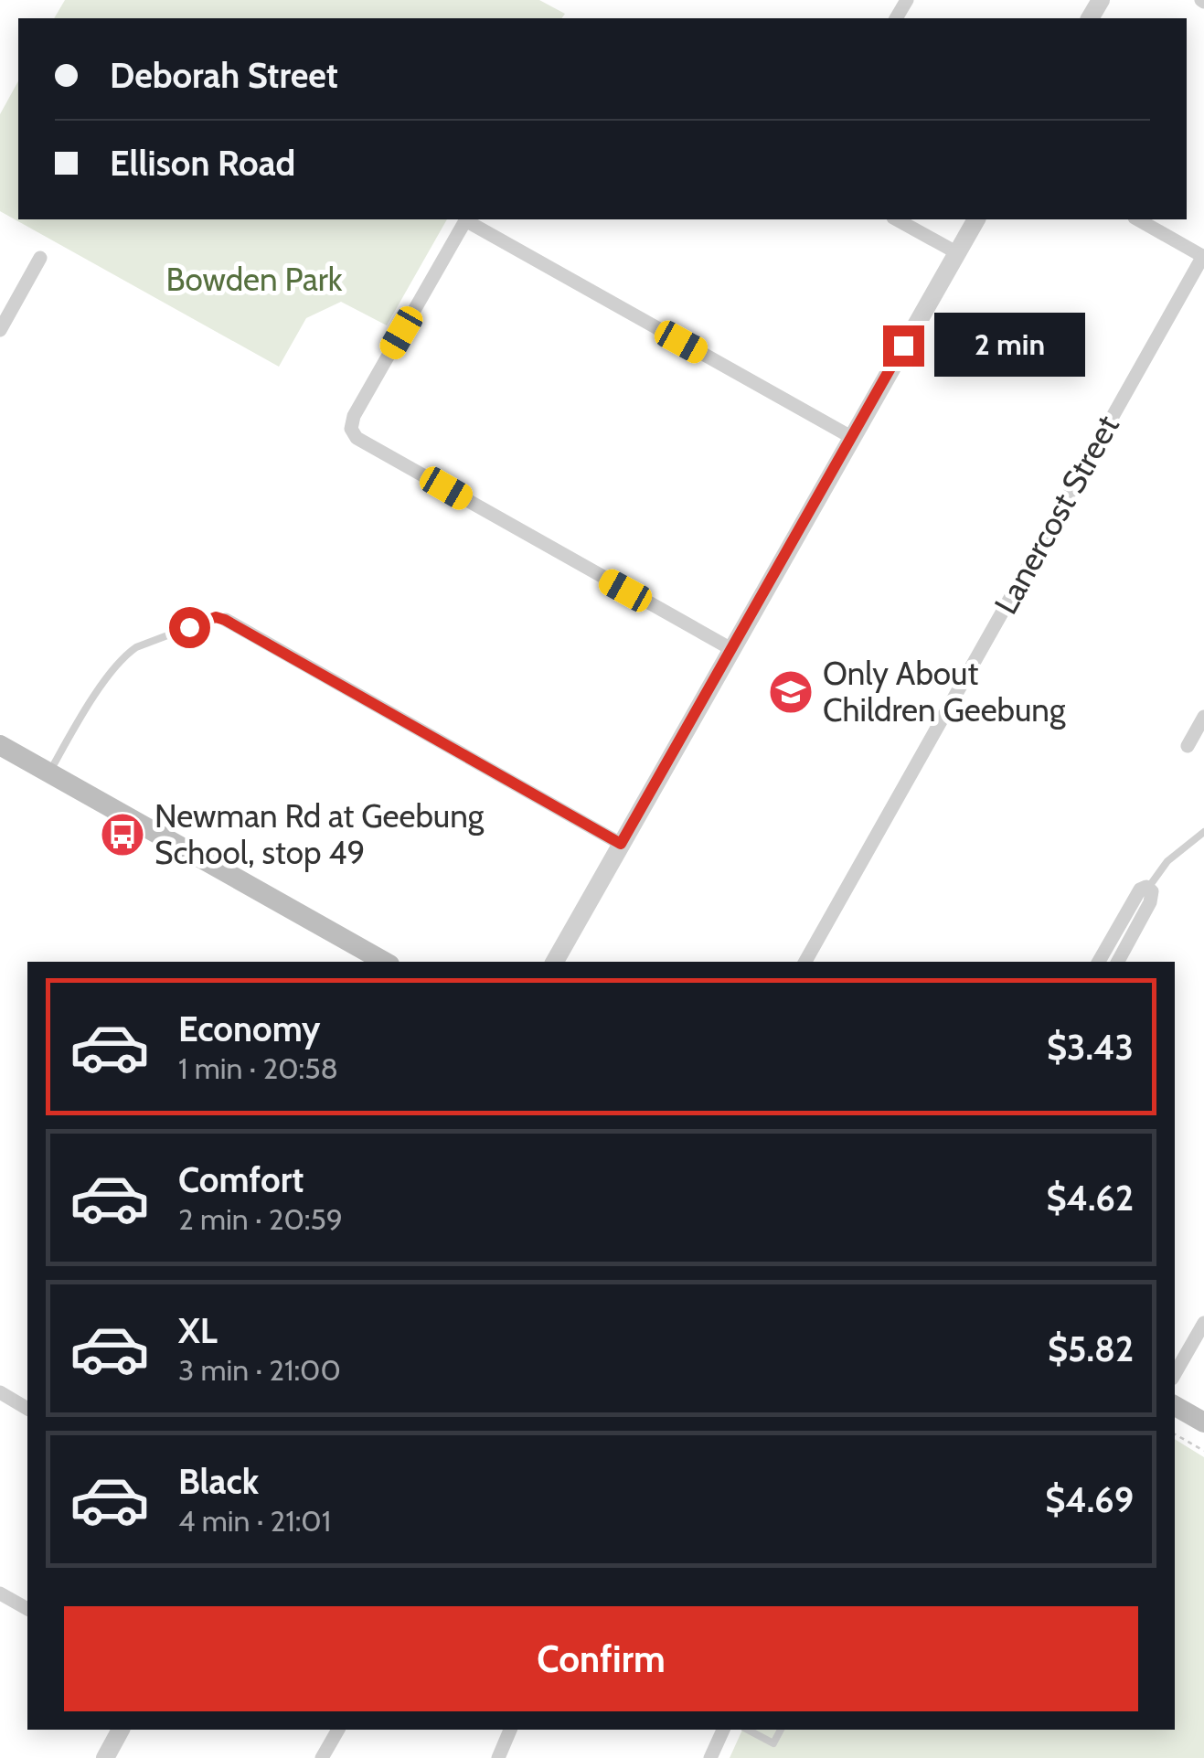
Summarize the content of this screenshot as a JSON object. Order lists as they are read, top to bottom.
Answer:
{
  "streets": {
    "street": ["Lanercost Street"]
  },
  "parks": ["Bowden Park"],
  "places": {
    "school or university": ["Only About Children Geebung"],
    "bus stop": ["Newman Rd at Geebung School, stop 49"]
  },
  "page": {
    "banner": ["Deborah Street", "Ellison Road"],
    "bubble": "2 min",
    "list": [
      {
        "name": "Economy",
        "note": "1 min · 20:58",
        "value": "$3.43"
      },
      {
        "name": "Comfort",
        "note": "2 min · 20:59",
        "value": "$4.62"
      },
      {
        "name": "XL",
        "note": "3 min · 21:00",
        "value": "$5.82"
      },
      {
        "name": "Black",
        "note": "4 min · 21:01",
        "value": "$4.69"
      }
    ],
    "buttons": "Confirm"
  }
}
